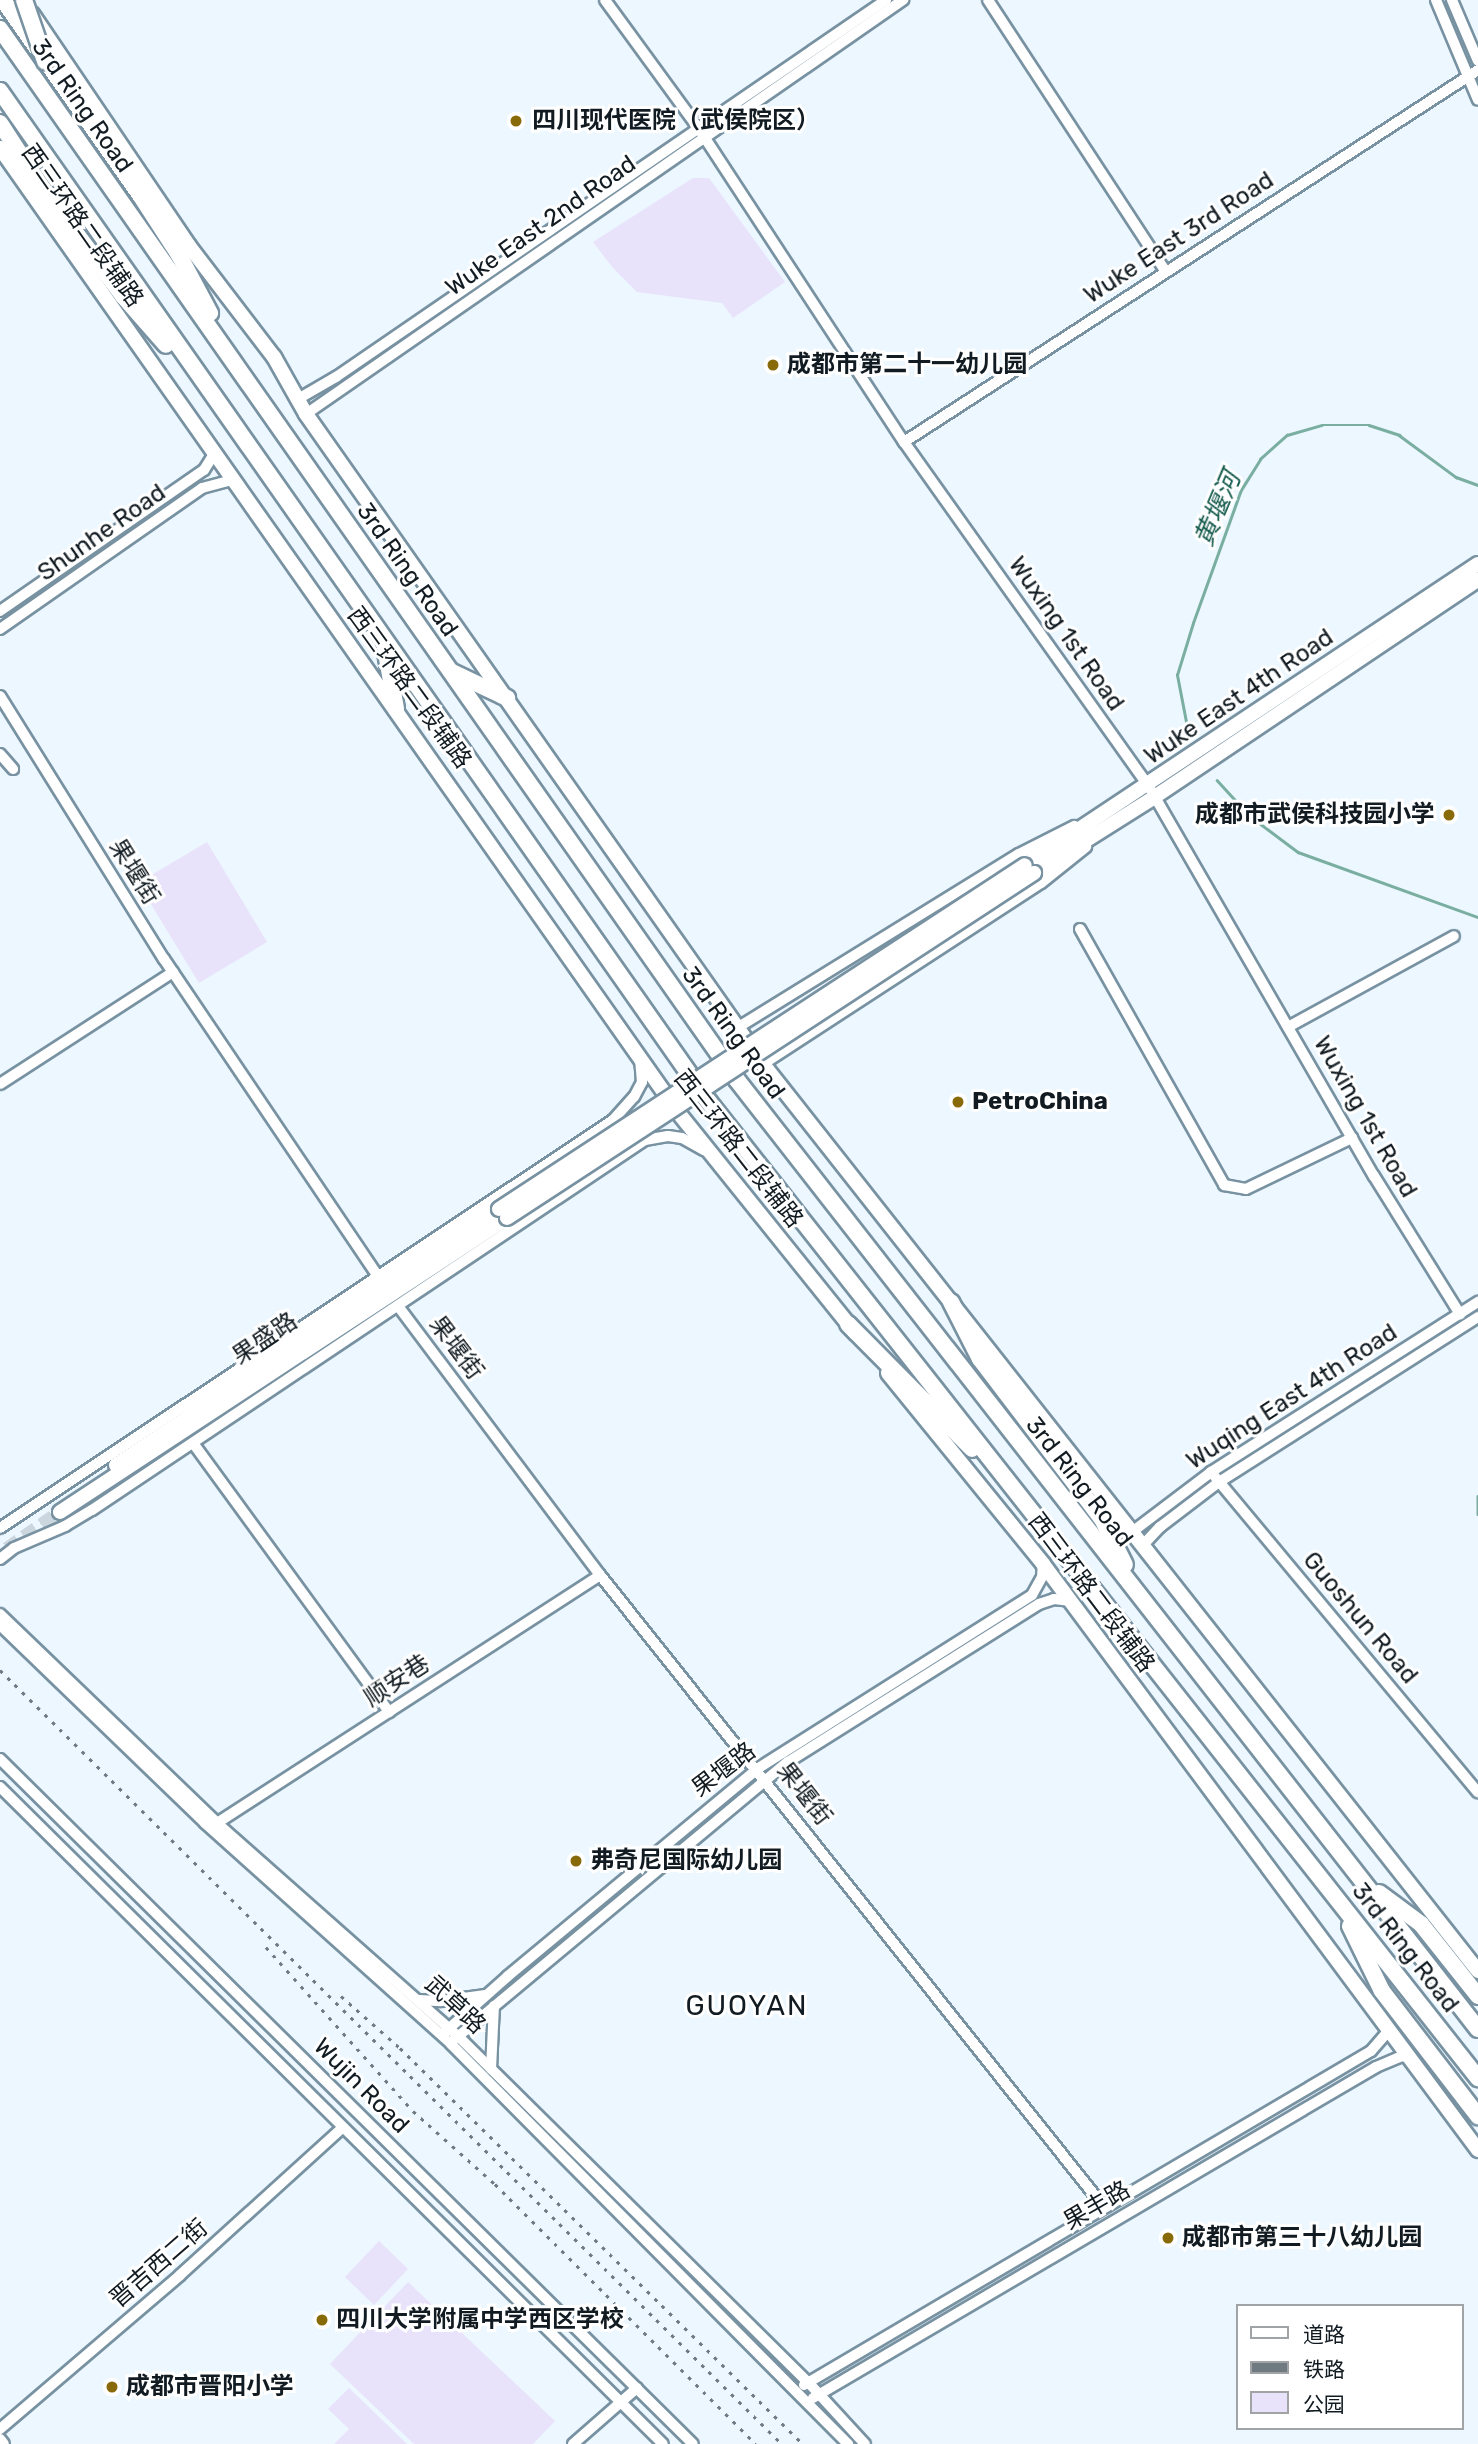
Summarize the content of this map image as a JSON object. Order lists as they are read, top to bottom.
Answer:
{
  "streets": {
    "highway": ["3rd Ring Road"],
    "main road": ["西三环路二段辅路", "Wuke East 4th Road", "果盛路"],
    "street": [
      "Wuke East 2nd Road",
      "Wuke East 3rd Road",
      "Shunhe Road",
      "Wuxing 1st Road",
      "果堰街",
      "Wuqing East 4th Road",
      "Guoshun Road",
      "顺安巷",
      "果堰路",
      "武草路",
      "Wujin Road",
      "果丰路",
      "晋吉西二街"
    ]
  },
  "crossings": [
    ["西三环路二段辅路", "Shunhe Road"],
    ["西三环路二段辅路", "果堰路"],
    ["西三环路二段辅路", "果丰路"],
    ["Wuke East 2nd Road", "Wuxing 1st Road"],
    ["Wuke East 3rd Road", "Wuxing 1st Road"],
    ["Wuxing 1st Road", "Wuke East 4th Road"],
    ["Wuxing 1st Road", "Wuqing East 4th Road"],
    ["Wuke East 4th Road", "果盛路"],
    ["果堰街", "顺安巷"],
    ["果堰街", "果堰路"],
    ["果堰街", "果丰路"],
    ["Wuqing East 4th Road", "Guoshun Road"],
    ["顺安巷", "武草路"],
    ["果堰路", "武草路"],
    ["武草路", "果丰路"],
    ["Wujin Road", "晋吉西二街"]
  ],
  "districts": ["GUOYAN"],
  "water": ["黄堰河"],
  "places": [
    "四川现代医院（武侯院区）",
    "成都市第二十一幼儿园",
    "成都市武侯科技园小学",
    "PetroChina",
    "弗奇尼国际幼儿园",
    "成都市第三十八幼儿园",
    "四川大学附属中学西区学校",
    "成都市晋阳小学"
  ],
  "legend": ["道路", "铁路", "公园"]
}
